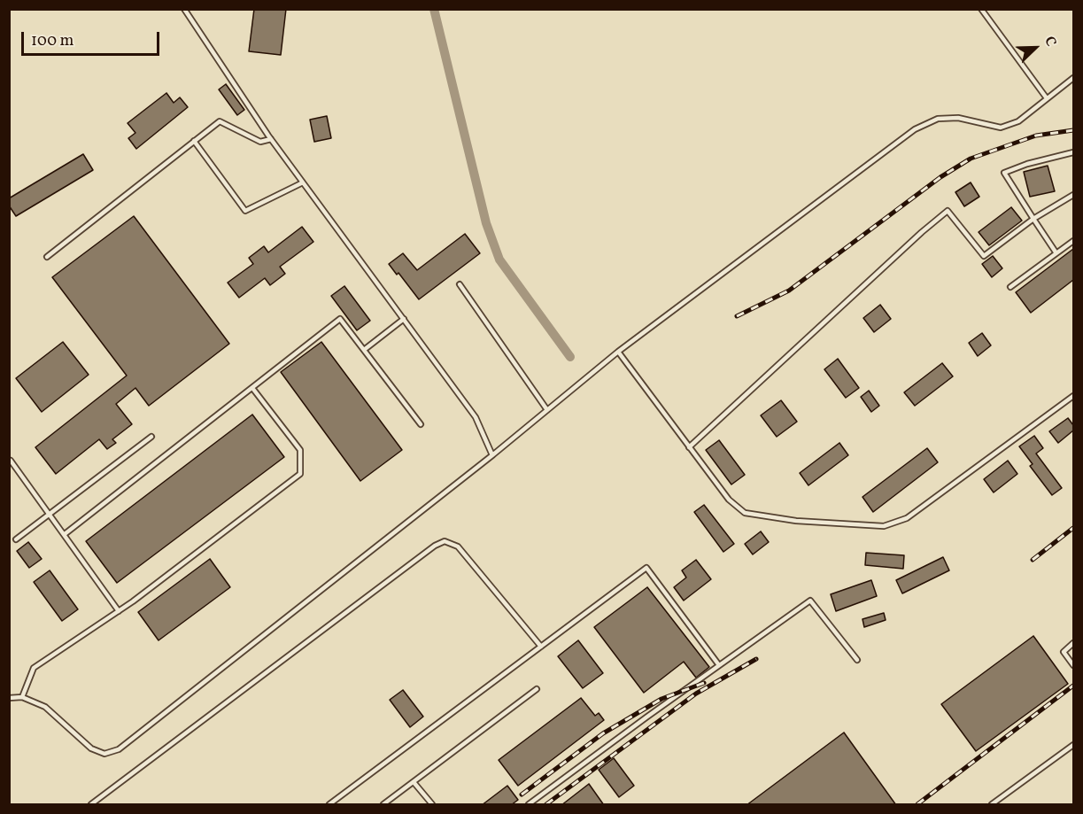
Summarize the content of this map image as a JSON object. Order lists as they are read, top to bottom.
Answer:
{
  "scale_bar": "100 m",
  "north": "top right"
}
